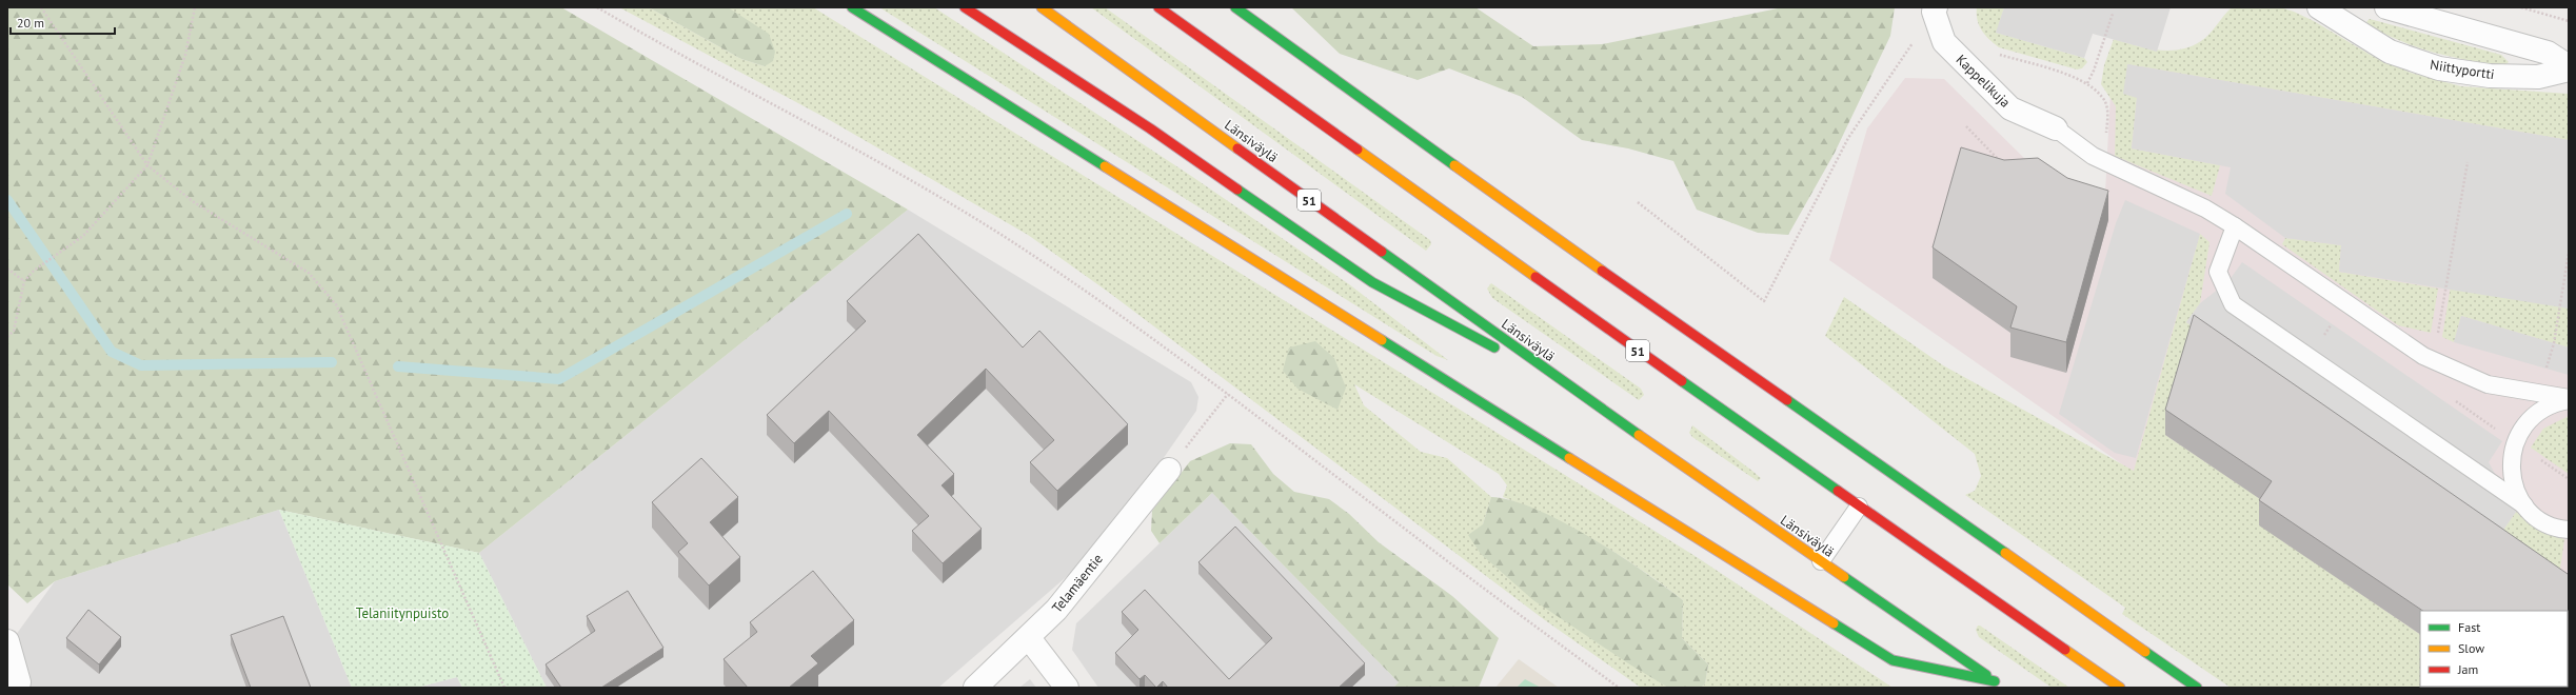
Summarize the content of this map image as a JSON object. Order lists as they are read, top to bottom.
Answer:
{
  "streets": {
    "highway": ["Länsiväylä", "51"],
    "street": ["Niittyportti", "Kappelikuja", "Telamäentie"]
  },
  "parks": ["Telaniitynpuisto"],
  "legend": ["Fast", "Slow", "Jam"],
  "scale_bar": "20 m"
}
